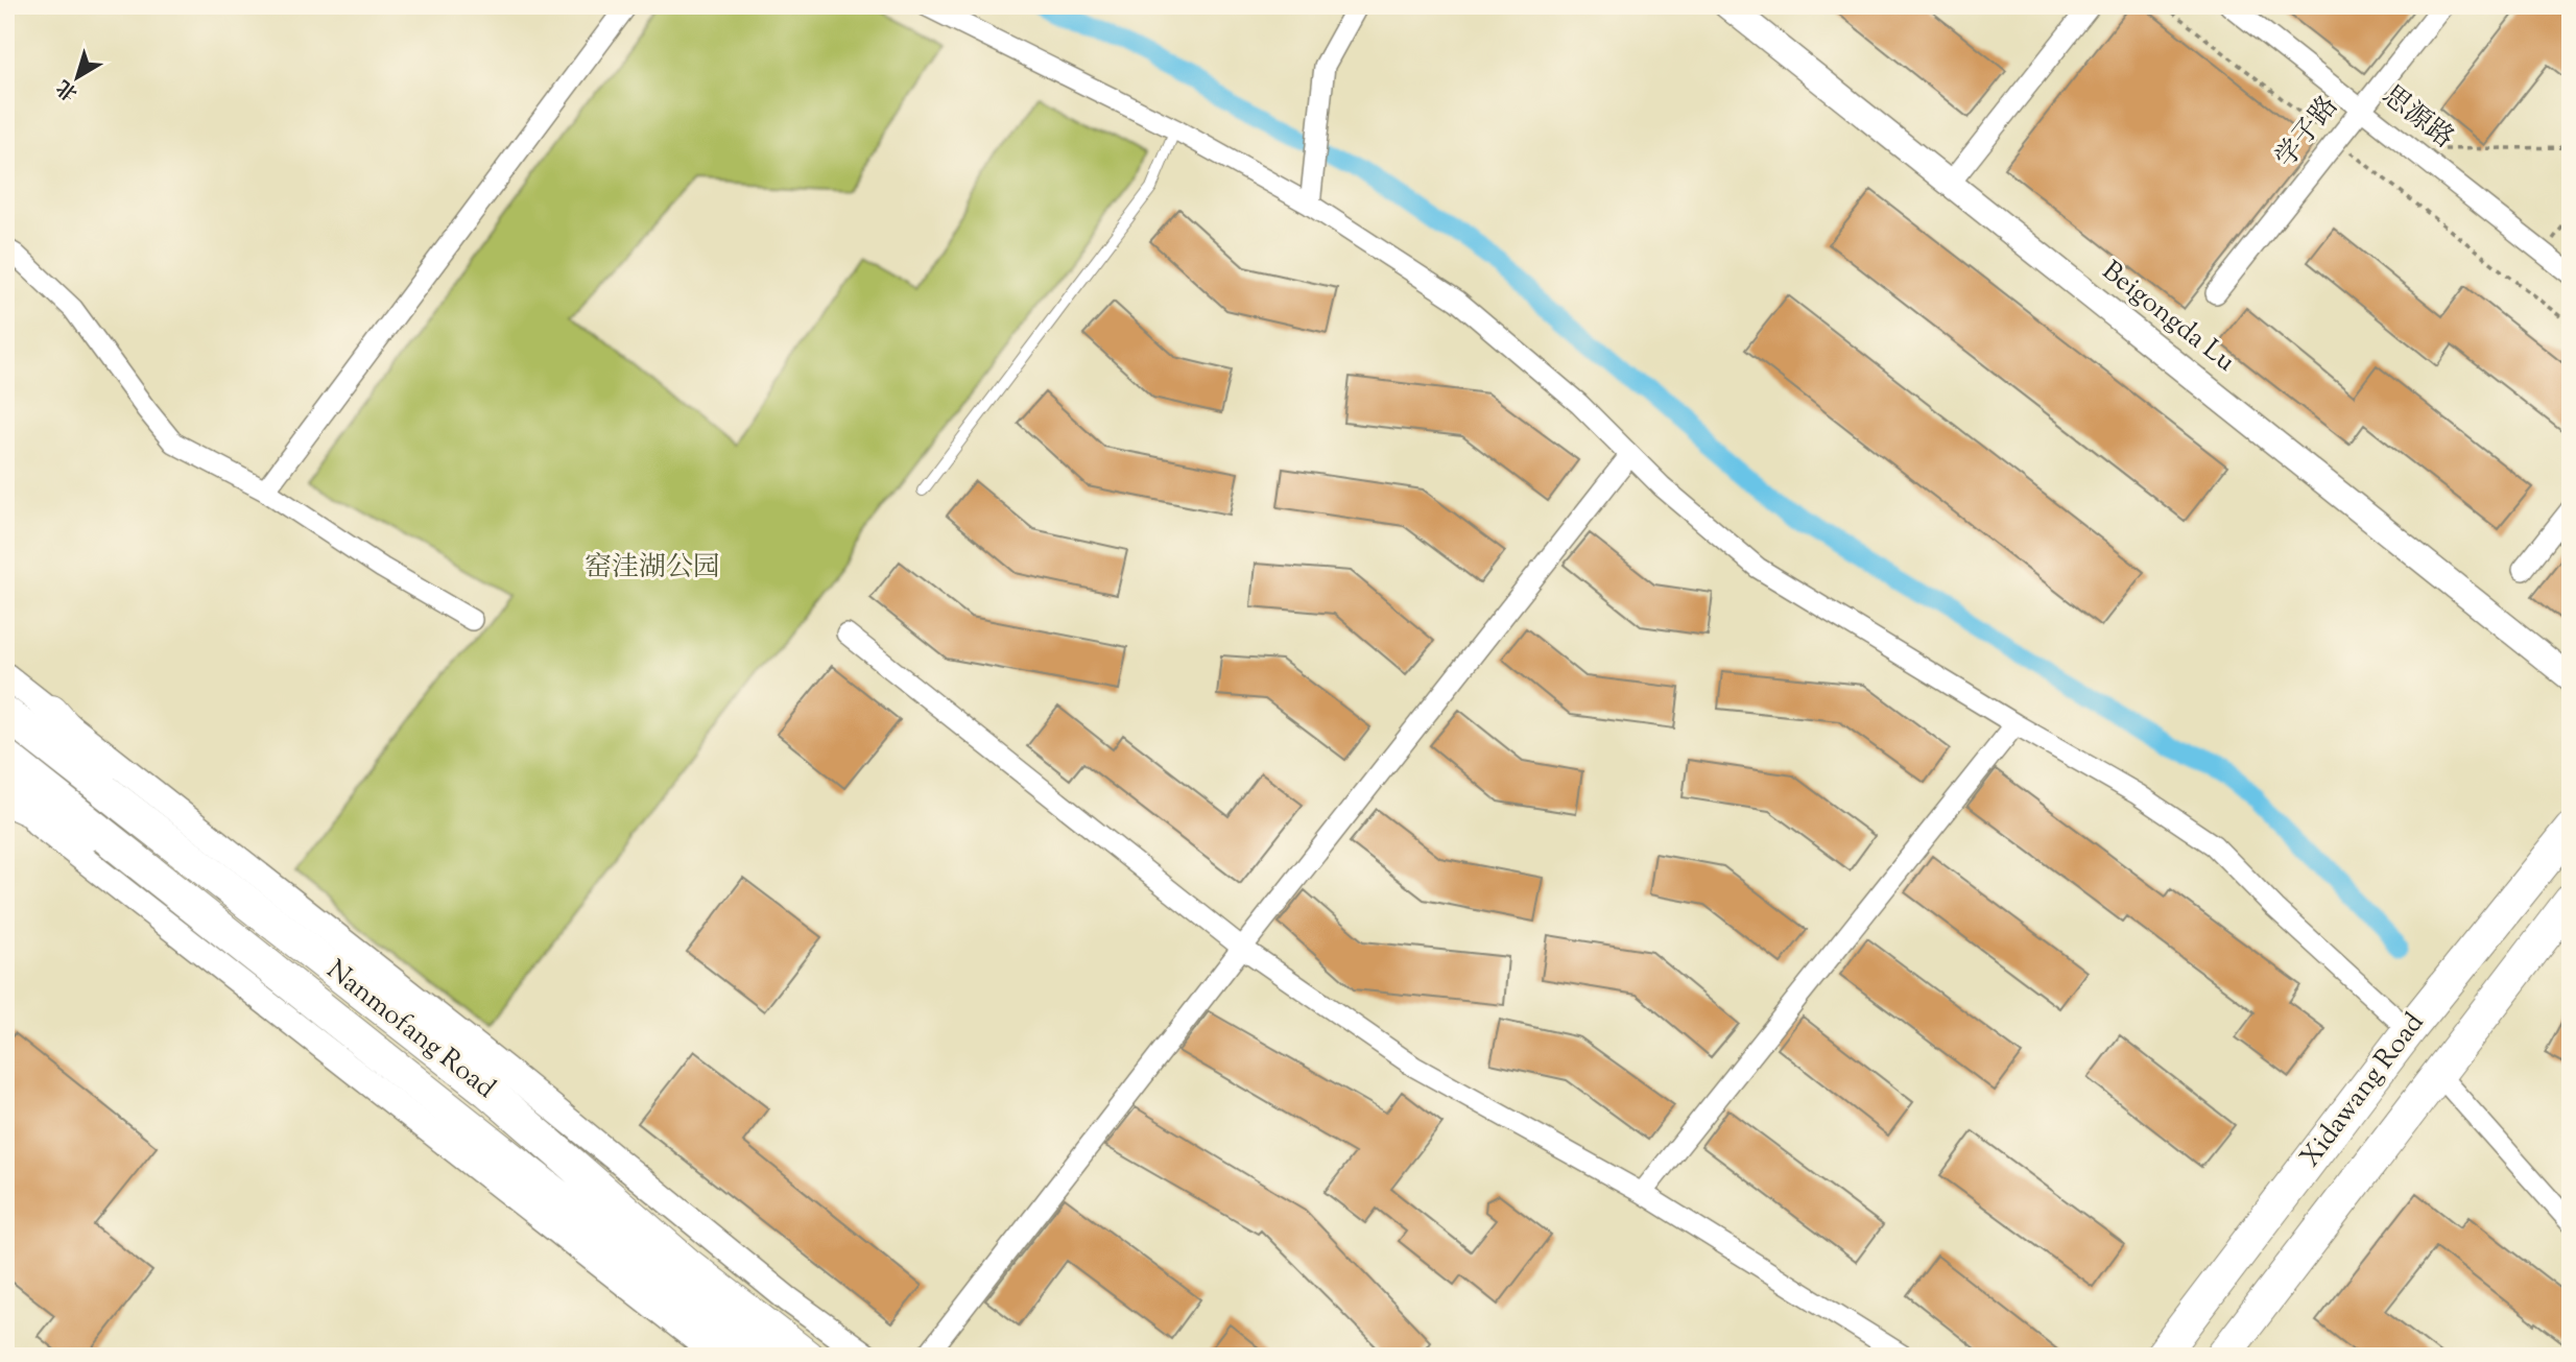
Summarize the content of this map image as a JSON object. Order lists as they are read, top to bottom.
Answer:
{
  "streets": {
    "main road": ["Nanmofang Road", "Xidawang Road"],
    "street": ["思源路", "学子路", "Beigongda Lu"]
  },
  "crossings": [
    ["思源路", "学子路"]
  ],
  "parks": ["窑洼湖公园"],
  "north": "bottom left"
}
